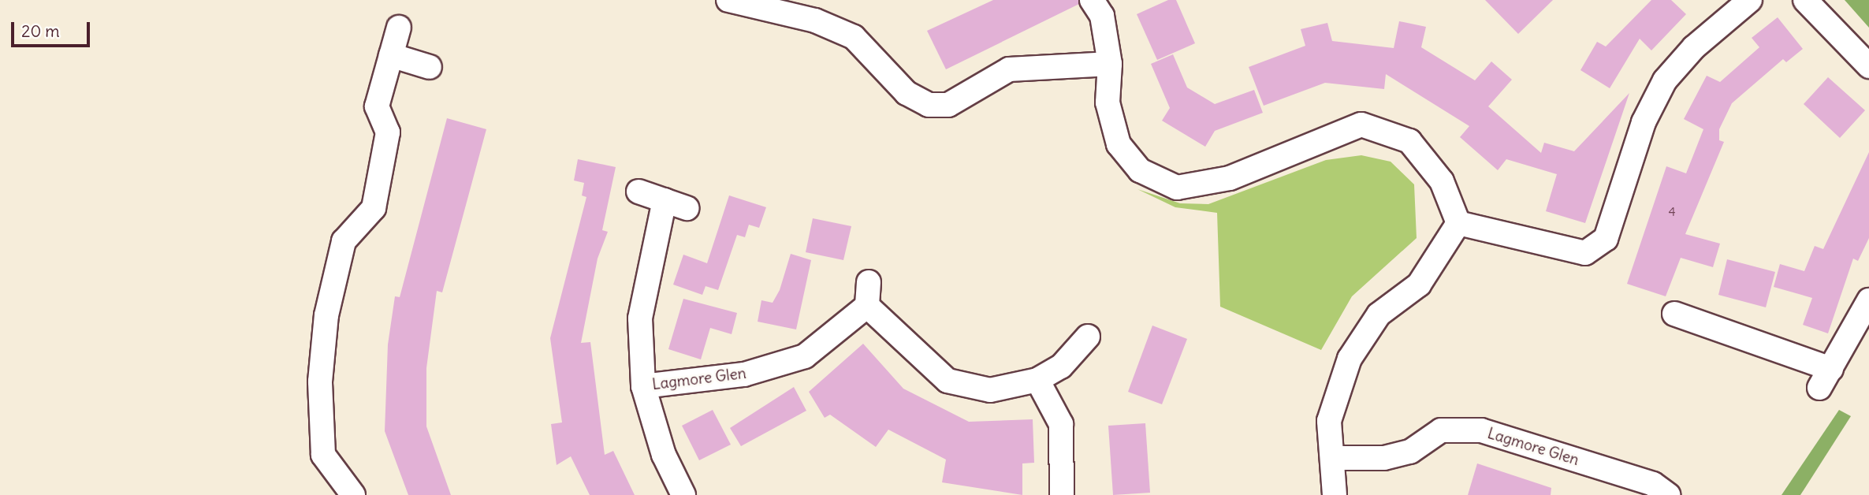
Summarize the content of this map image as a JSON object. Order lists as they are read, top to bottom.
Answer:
{
  "streets": {
    "street": ["Lagmore Glen"]
  },
  "house_numbers": ["4"],
  "scale_bar": "20 m"
}
